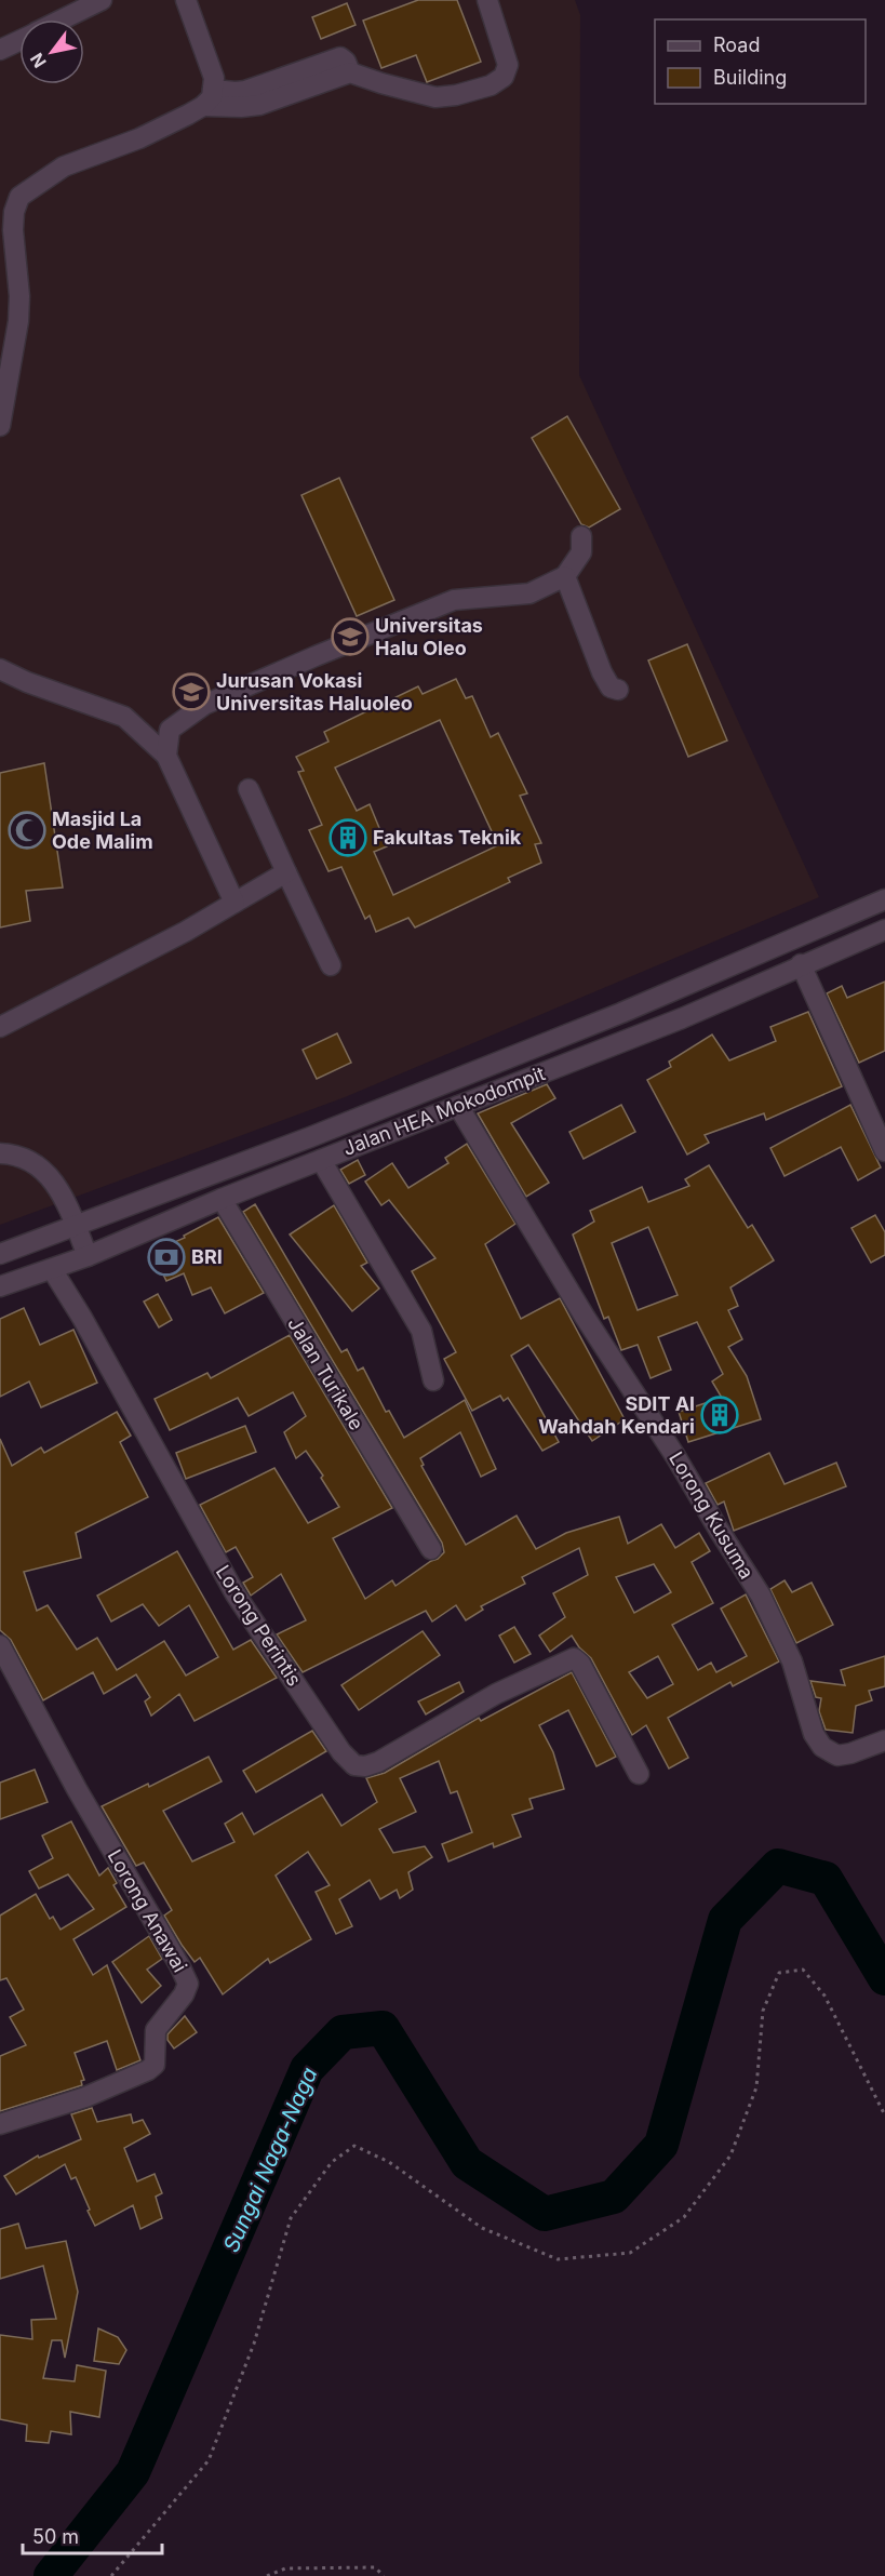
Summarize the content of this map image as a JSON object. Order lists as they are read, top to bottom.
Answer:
{
  "streets": {
    "street": [
      "Jalan HEA Mokodompit",
      "Jalan Turikale",
      "Lorong Kusuma",
      "Lorong Perintis",
      "Lorong Anawai"
    ]
  },
  "crossings": [
    ["Jalan HEA Mokodompit", "Jalan Turikale"],
    ["Jalan HEA Mokodompit", "Lorong Kusuma"],
    ["Jalan HEA Mokodompit", "Lorong Perintis"]
  ],
  "water": ["Sungai Naga-Naga"],
  "places": {
    "school or university": ["Universitas Halu Oleo", "Jurusan Vokasi Universitas Haluoleo"],
    "mosque": ["Masjid La Ode Malim"],
    "building": ["Fakultas Teknik", "SDIT Al Wahdah Kendari"],
    "bank": ["BRI"]
  },
  "legend": ["Road", "Building"],
  "scale_bar": "50 m",
  "north": "bottom left"
}
